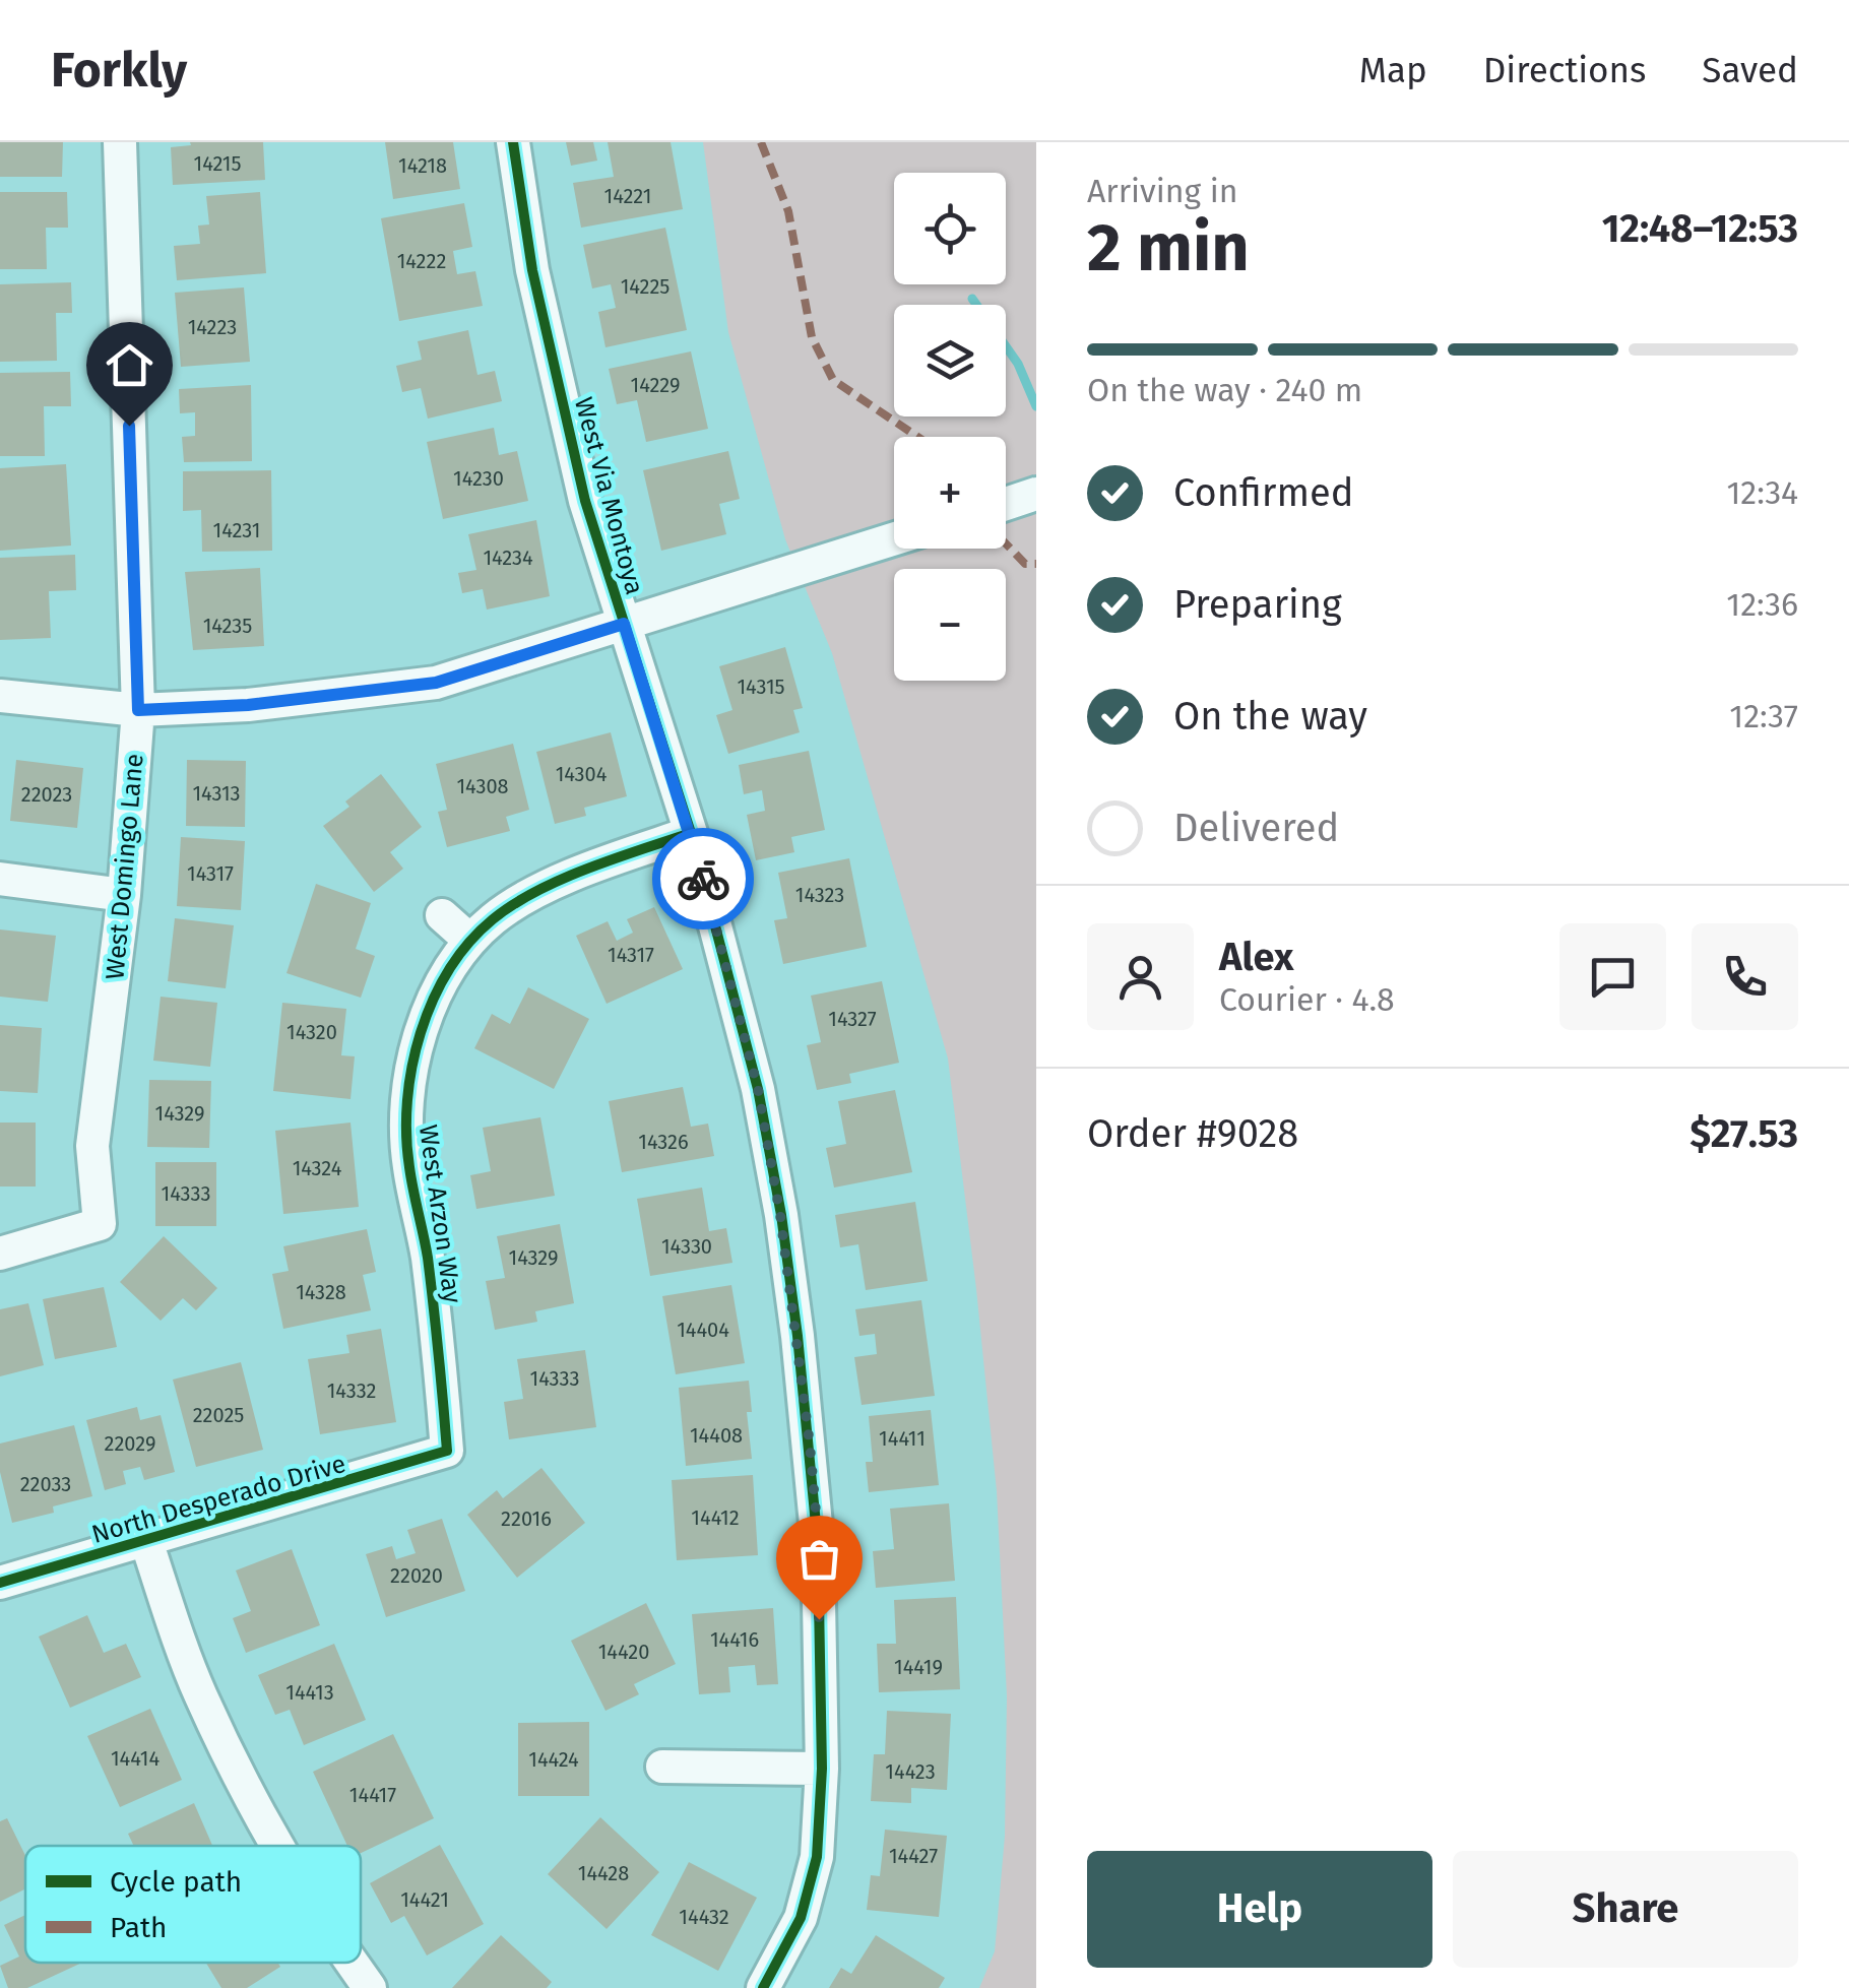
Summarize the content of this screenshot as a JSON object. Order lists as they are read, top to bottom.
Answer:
{
  "streets": {
    "street": [
      "West Via Montoya",
      "West Domingo Lane",
      "West Arzon Way",
      "North Desperado Drive"
    ]
  },
  "crossings": [
    ["West Via Montoya", "West Arzon Way"],
    ["West Arzon Way", "North Desperado Drive"]
  ],
  "house_numbers": [
    "14215",
    "14218",
    "14221",
    "14222",
    "14225",
    "14223",
    "14229",
    "14230",
    "14231",
    "14234",
    "14235",
    "14315",
    "14304",
    "14308",
    "14313",
    "22023",
    "14317",
    "14323",
    "14317",
    "14327",
    "14320",
    "14329",
    "14326",
    "14324",
    "14333",
    "14330",
    "14329",
    "14328",
    "14404",
    "14333",
    "14332",
    "22025",
    "14408",
    "14411",
    "22029",
    "22033",
    "14412",
    "22016",
    "22020",
    "14416",
    "14420",
    "14419",
    "14413",
    "14414",
    "14424",
    "14423",
    "14417",
    "14427",
    "14428",
    "14421",
    "14432"
  ],
  "legend": ["Cycle path", "Path"],
  "page": {
    "header": "Forkly",
    "nav": ["Map", "Directions", "Saved"],
    "heading": ["2 min", "Arriving in", "12:48–12:53"],
    "panel": [
      "Alex",
      "Courier · 4.8",
      "Order #9028",
      "$27.53"
    ],
    "map_buttons": ["+", "−"],
    "bar": "On the way · 240 m",
    "list": [
      ["Confirmed", "12:34"],
      ["Preparing", "12:36"],
      ["On the way", "12:37"],
      "Delivered"
    ],
    "buttons": ["Help", "Share"]
  }
}
